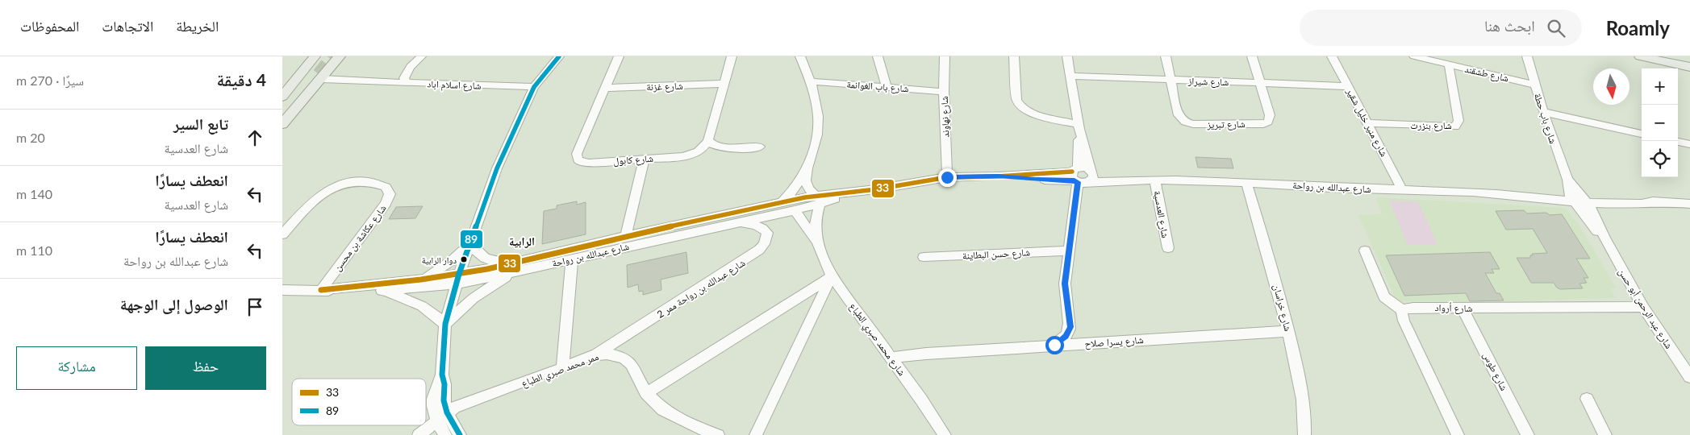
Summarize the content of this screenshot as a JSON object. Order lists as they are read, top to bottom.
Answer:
{
  "streets": {
    "street": [
      "شارع طشقند",
      "شارع شيراز",
      "شارع اسلام اباد",
      "شارع غزنة",
      "شارع باب الغوانمة",
      "شارع نهاوند",
      "شارع باب حطة",
      "شارع منير خليل شقير",
      "شارع تبريز",
      "شارع بنزرت",
      "شارع كابول",
      "شارع عبدالله بن رواحة",
      "شارع العدسية",
      "شارع عكاشة بن محسن",
      "شارع حسن البطاينة",
      "شارع عبدالله بن رواحة ممر 2",
      "شارع خراسان",
      "شارع أرواد",
      "شارع عبد الرحمن أبو حسن",
      "شارع محمد صبري الطباع",
      "شارع يسرا صلاح",
      "ممر محمد صبري الطباع",
      "شارع طوس"
    ]
  },
  "crossings": [
    ["شارع طشقند", "شارع باب حطة"],
    ["شارع طشقند", "شارع بنزرت"],
    ["شارع شيراز", "شارع منير خليل شقير"],
    ["شارع شيراز", "شارع تبريز"],
    ["شارع غزنة", "شارع كابول"],
    ["شارع باب الغوانمة", "شارع نهاوند"],
    ["شارع نهاوند", "شارع عبدالله بن رواحة"],
    ["شارع باب حطة", "شارع عبدالله بن رواحة"],
    ["شارع باب حطة", "شارع عبد الرحمن أبو حسن"],
    ["شارع منير خليل شقير", "شارع بنزرت"],
    ["شارع منير خليل شقير", "شارع عبدالله بن رواحة"],
    ["شارع عبدالله بن رواحة", "شارع العدسية"],
    ["شارع عبدالله بن رواحة", "شارع عكاشة بن محسن"],
    ["شارع عبدالله بن رواحة", "شارع عبدالله بن رواحة ممر 2"],
    ["شارع عبدالله بن رواحة", "شارع خراسان"],
    ["شارع عبدالله بن رواحة", "شارع عبد الرحمن أبو حسن"],
    ["شارع عبدالله بن رواحة", "شارع محمد صبري الطباع"],
    ["شارع عبدالله بن رواحة ممر 2", "ممر محمد صبري الطباع"],
    ["شارع خراسان", "شارع يسرا صلاح"],
    ["شارع أرواد", "شارع عبد الرحمن أبو حسن"],
    ["شارع أرواد", "شارع طوس"],
    ["شارع محمد صبري الطباع", "شارع يسرا صلاح"]
  ],
  "districts": ["الرابية"],
  "places": ["دوار الرابية"],
  "lines": ["transit line 89", "transit line 33"],
  "legend": ["33", "89"],
  "north": "bottom",
  "page": {
    "header": "Roamly",
    "search": "ابحث هنا",
    "nav": ["الخريطة", "الاتجاهات", "المحفوظات"],
    "heading": ["4 دقيقة", "سيرًا · 270 m"],
    "map_buttons": ["+", "−"],
    "list": [
      ["تابع السير", "شارع العدسية", "20 m"],
      ["انعطف يسارًا", "شارع العدسية", "140 m"],
      ["انعطف يسارًا", "شارع عبدالله بن رواحة", "110 m"],
      "الوصول إلى الوجهة"
    ],
    "buttons": ["حفظ", "مشاركة"]
  }
}
